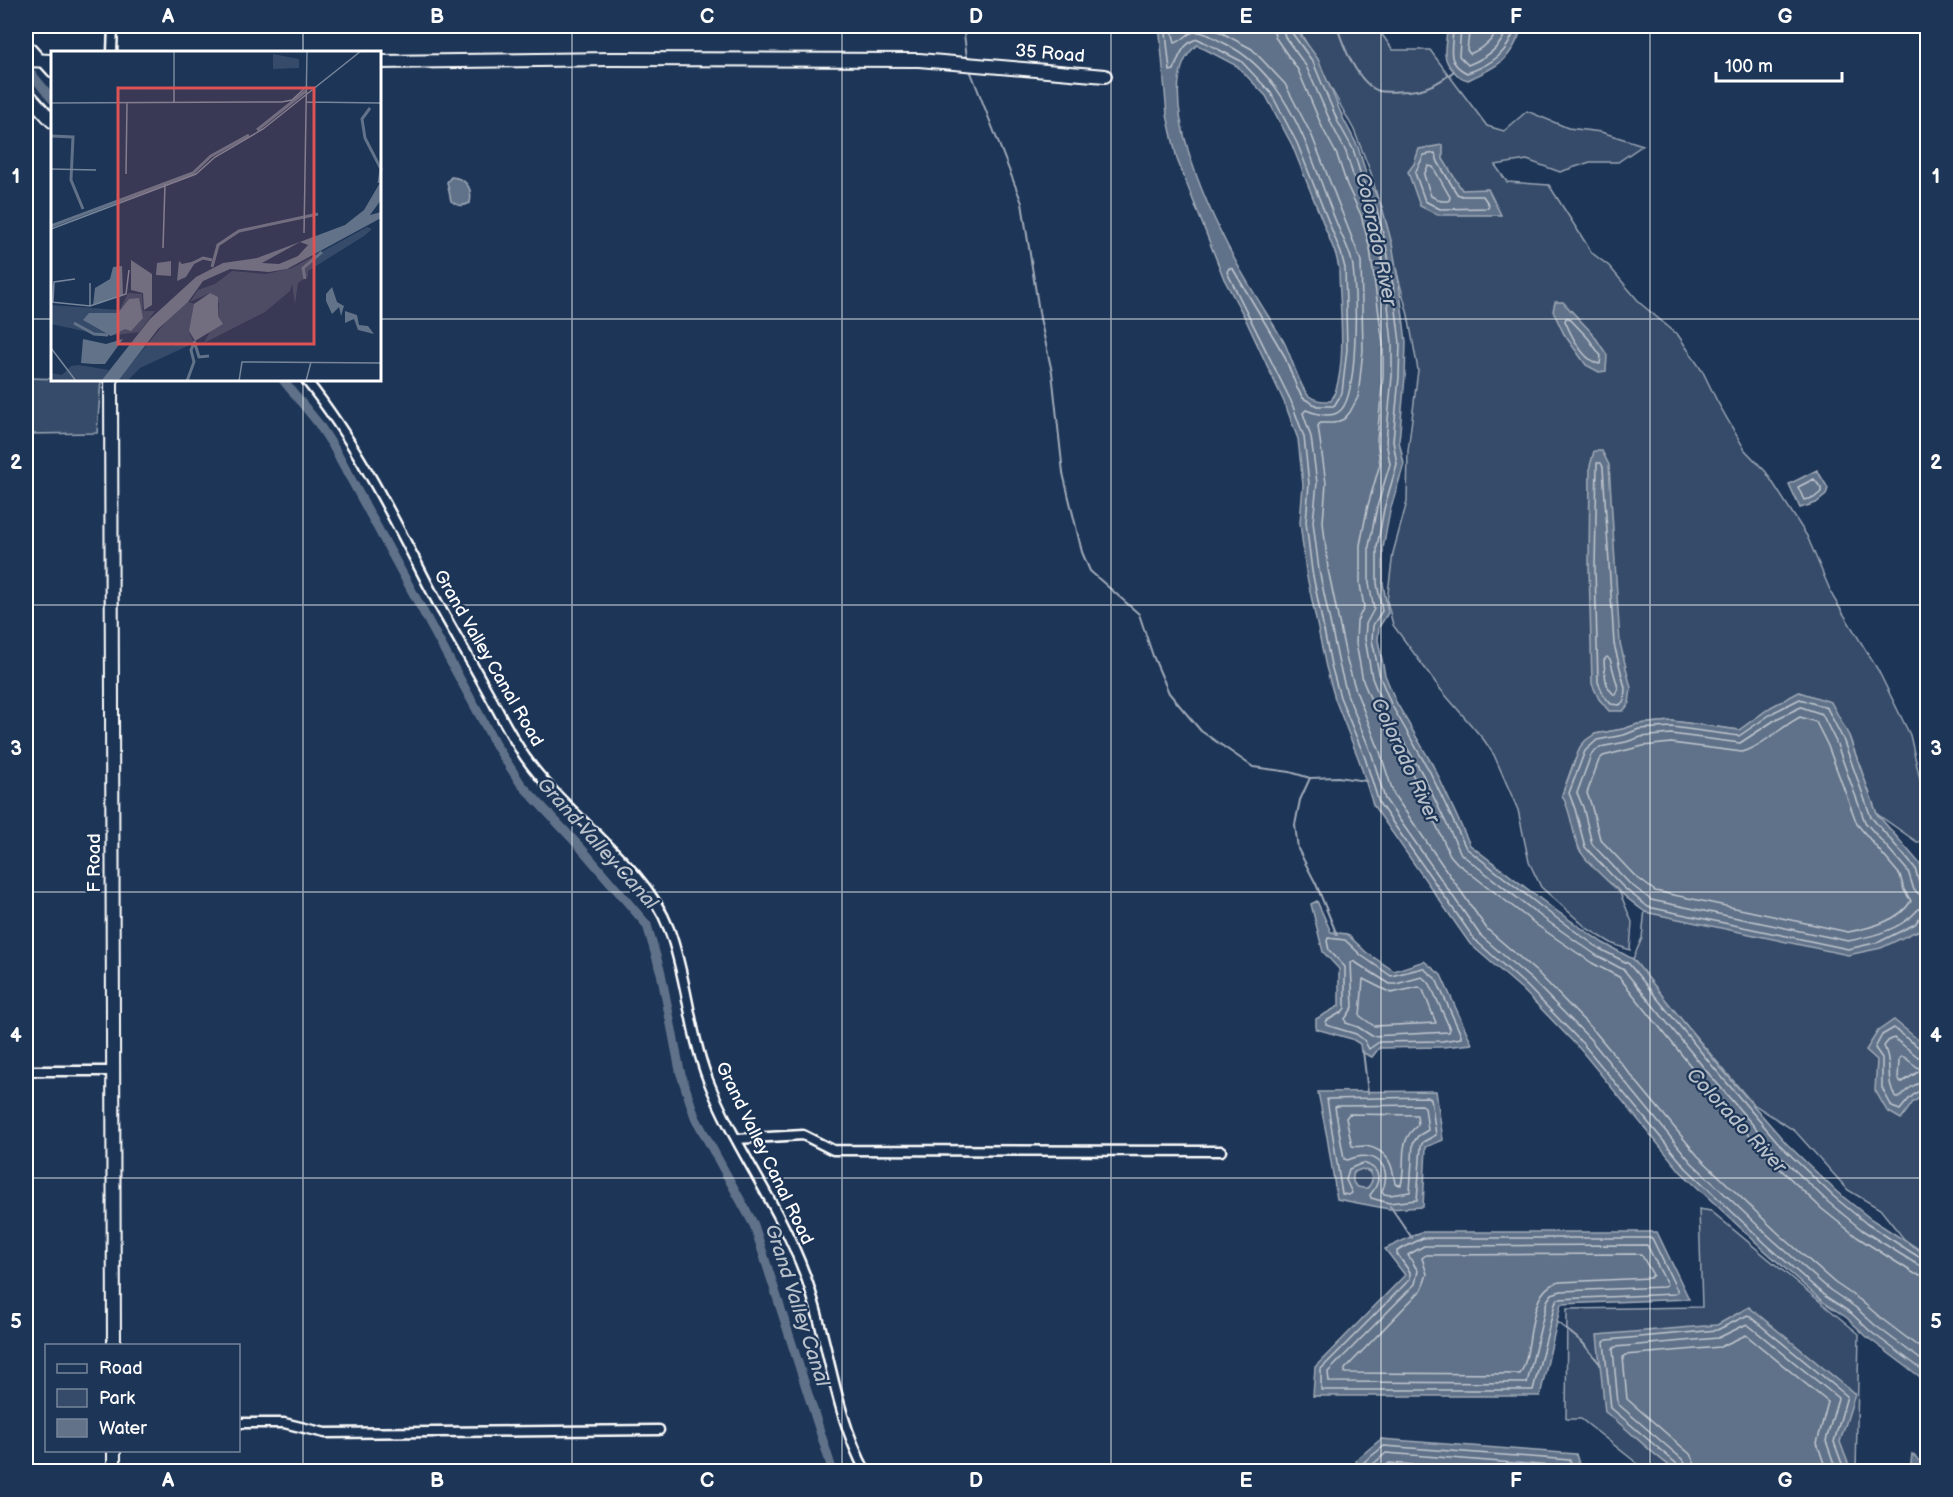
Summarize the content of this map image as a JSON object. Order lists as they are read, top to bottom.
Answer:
{
  "streets": {
    "street": ["35 Road", "Grand Valley Canal Road", "F Road"]
  },
  "water": ["Colorado River", "Grand Valley Canal"],
  "legend": ["Road", "Park", "Water"],
  "scale_bar": "100 m",
  "grid": {
    "columns": [
      "A",
      "B",
      "C",
      "D",
      "E",
      "F",
      "G"
    ],
    "rows": [
      "1",
      "2",
      "3",
      "4",
      "5"
    ]
  }
}
